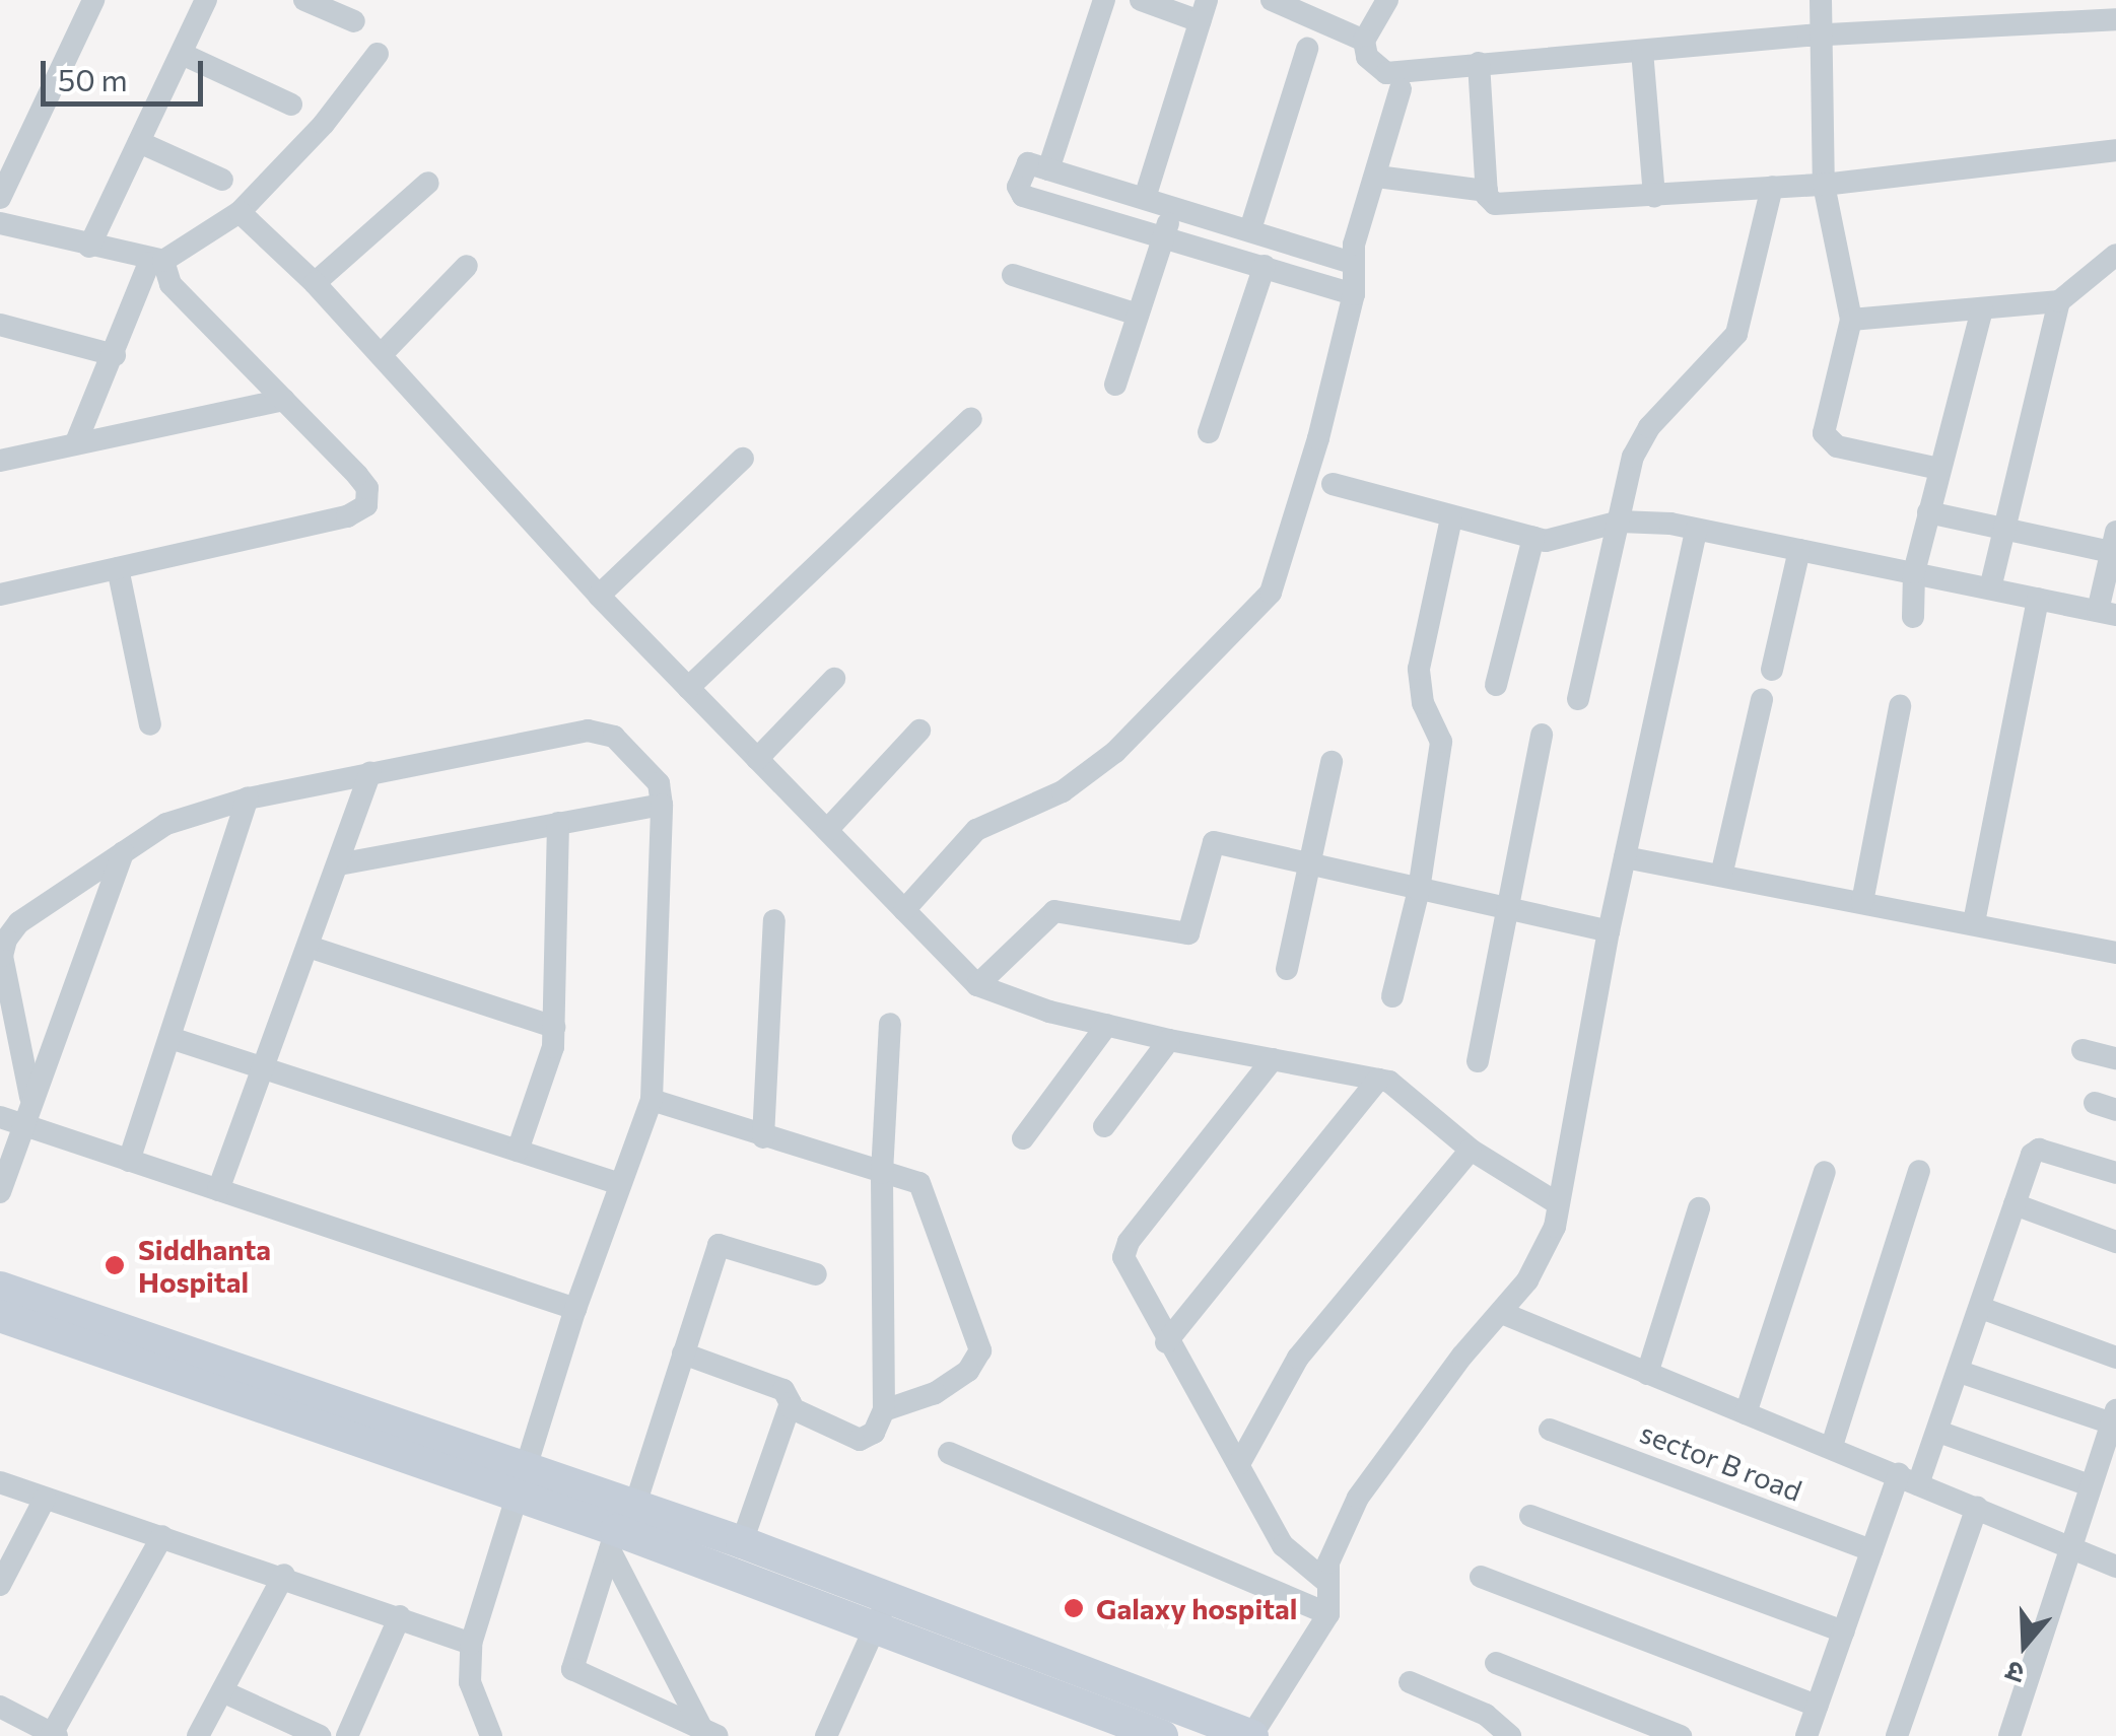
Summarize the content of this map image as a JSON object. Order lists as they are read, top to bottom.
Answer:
{
  "streets": {
    "street": ["sector B road"]
  },
  "places": ["Siddhanta Hospital", "Galaxy hospital"],
  "scale_bar": "50 m",
  "north": "bottom"
}
